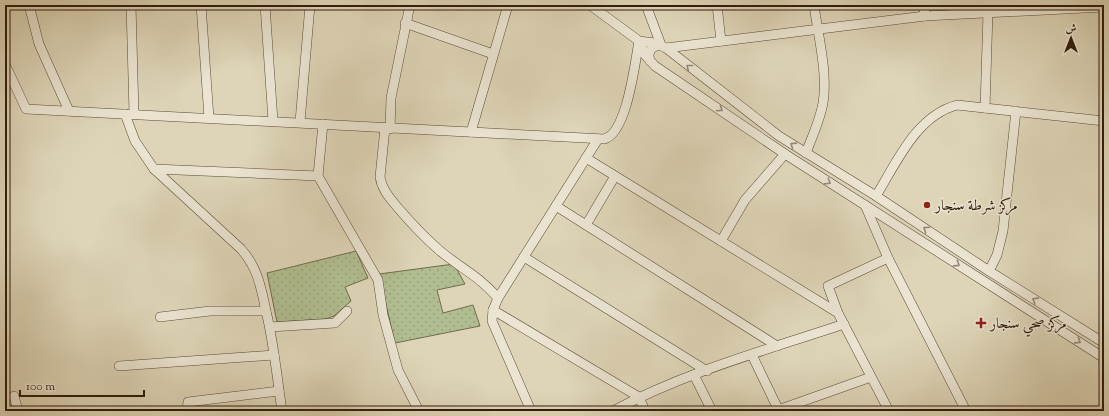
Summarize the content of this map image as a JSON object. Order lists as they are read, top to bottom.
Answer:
{
  "places": {
    "other": ["مركز شرطة سنجار"],
    "health": ["مركز صحي سنجار"]
  },
  "scale_bar": "100 m",
  "north": "top"
}
